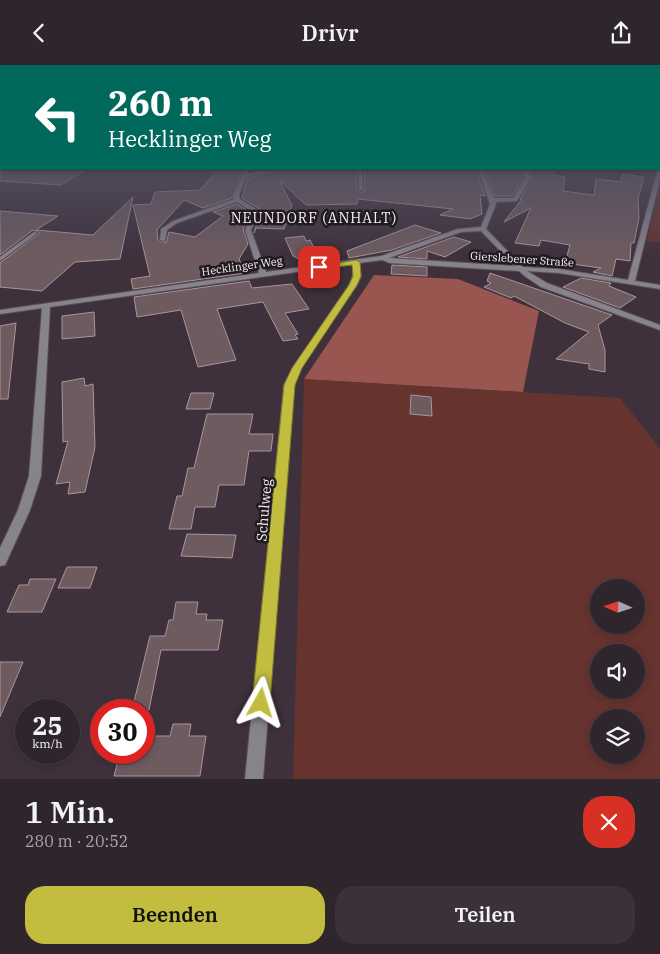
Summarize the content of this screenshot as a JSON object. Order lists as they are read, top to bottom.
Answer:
{
  "streets": {
    "street": ["Gierslebener Straße", "Hecklinger Weg", "Schulweg"]
  },
  "crossings": [
    ["Gierslebener Straße", "Hecklinger Weg"],
    ["Hecklinger Weg", "Schulweg"]
  ],
  "districts": ["NEUNDORF (ANHALT)"],
  "north": "left",
  "page": {
    "header": "Drivr",
    "turn": ["260 m", "Hecklinger Weg"],
    "speed": "25 km/h",
    "limit": "30",
    "heading": ["1 Min.", "280 m · 20:52"],
    "buttons": ["Beenden", "Teilen"]
  }
}
